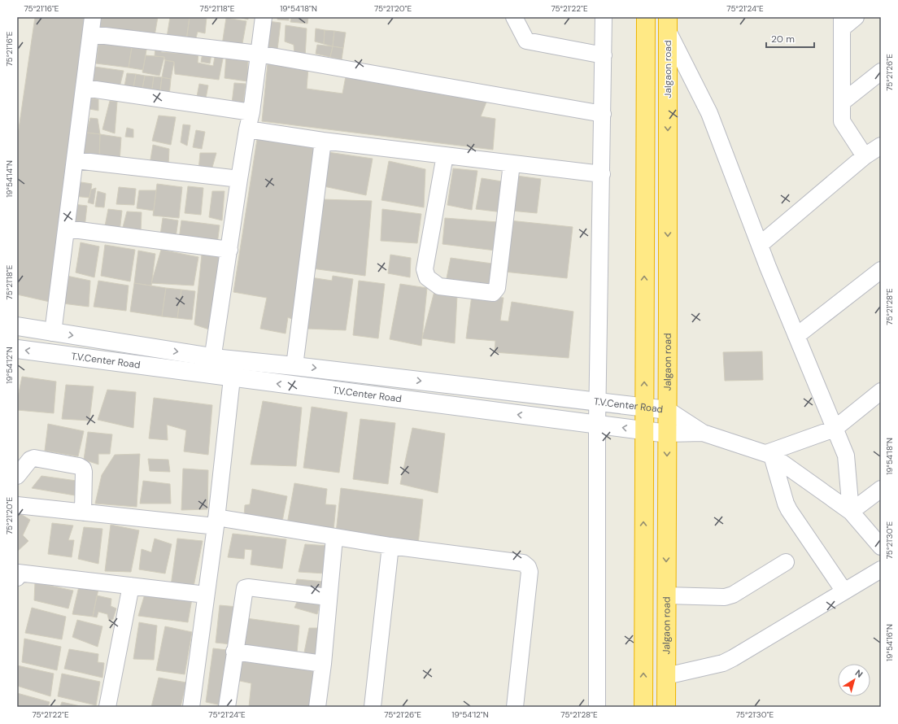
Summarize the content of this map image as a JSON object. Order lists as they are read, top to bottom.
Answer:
{
  "streets": {
    "highway": ["Jalgaon road"],
    "street": ["T.V.Center Road"]
  },
  "crossings": [
    ["Jalgaon road", "T.V.Center Road"]
  ],
  "scale_bar": "20 m",
  "north": "top right",
  "coordinates": [
    "75°21'16\"E",
    "75°21'18\"E",
    "19°54'18\"N",
    "75°21'20\"E",
    "75°21'22\"E",
    "75°21'24\"E",
    "75°21'26\"E",
    "19°54'14\"N",
    "75°21'28\"E",
    "19°54'12\"N",
    "75°21'30\"E",
    "19°54'16\"N"
  ]
}
